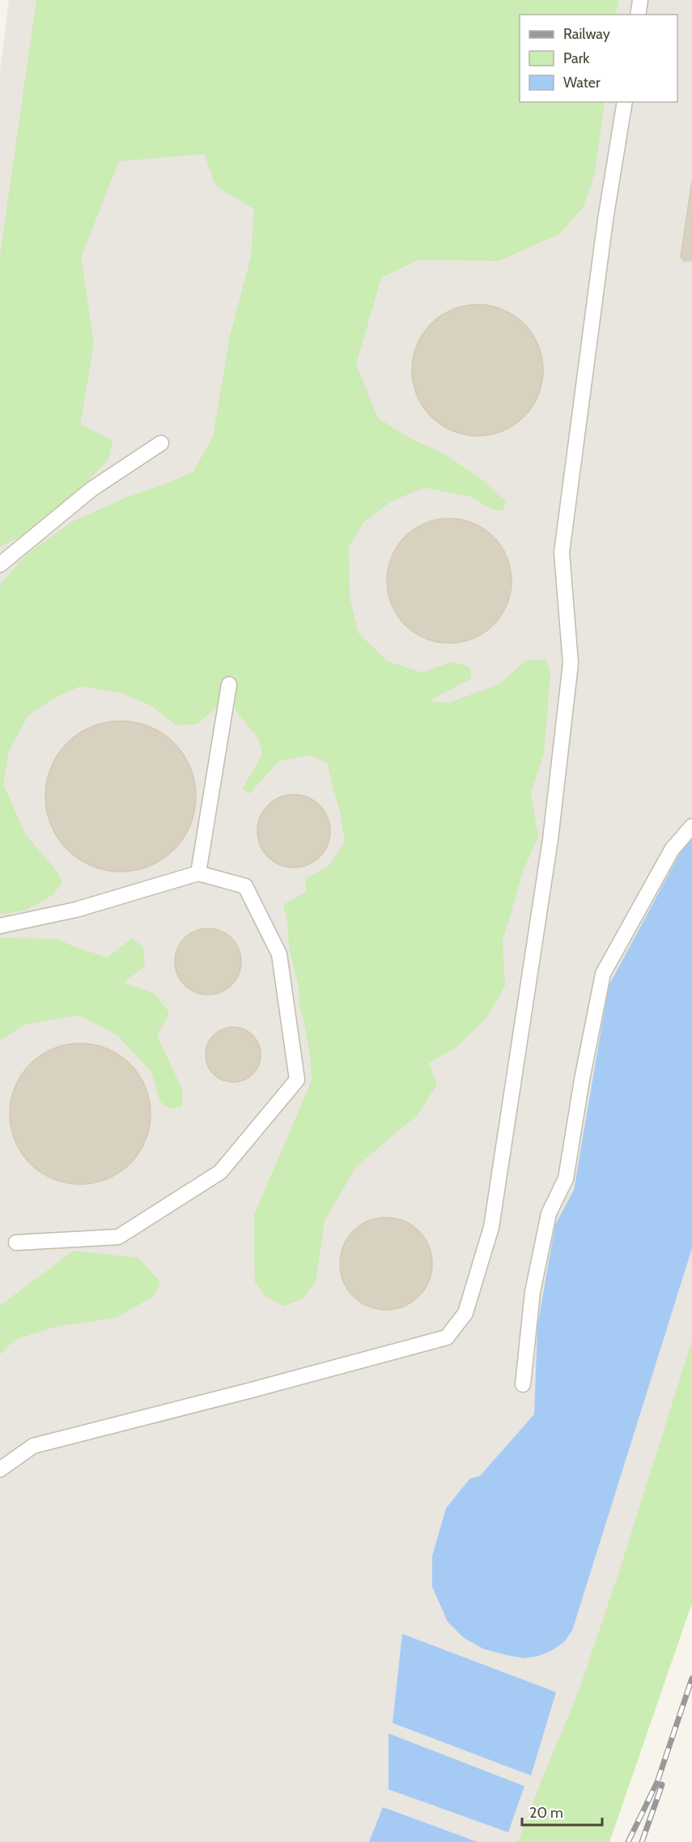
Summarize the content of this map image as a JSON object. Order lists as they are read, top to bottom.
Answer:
{
  "legend": ["Railway", "Park", "Water"],
  "scale_bar": "20 m"
}
